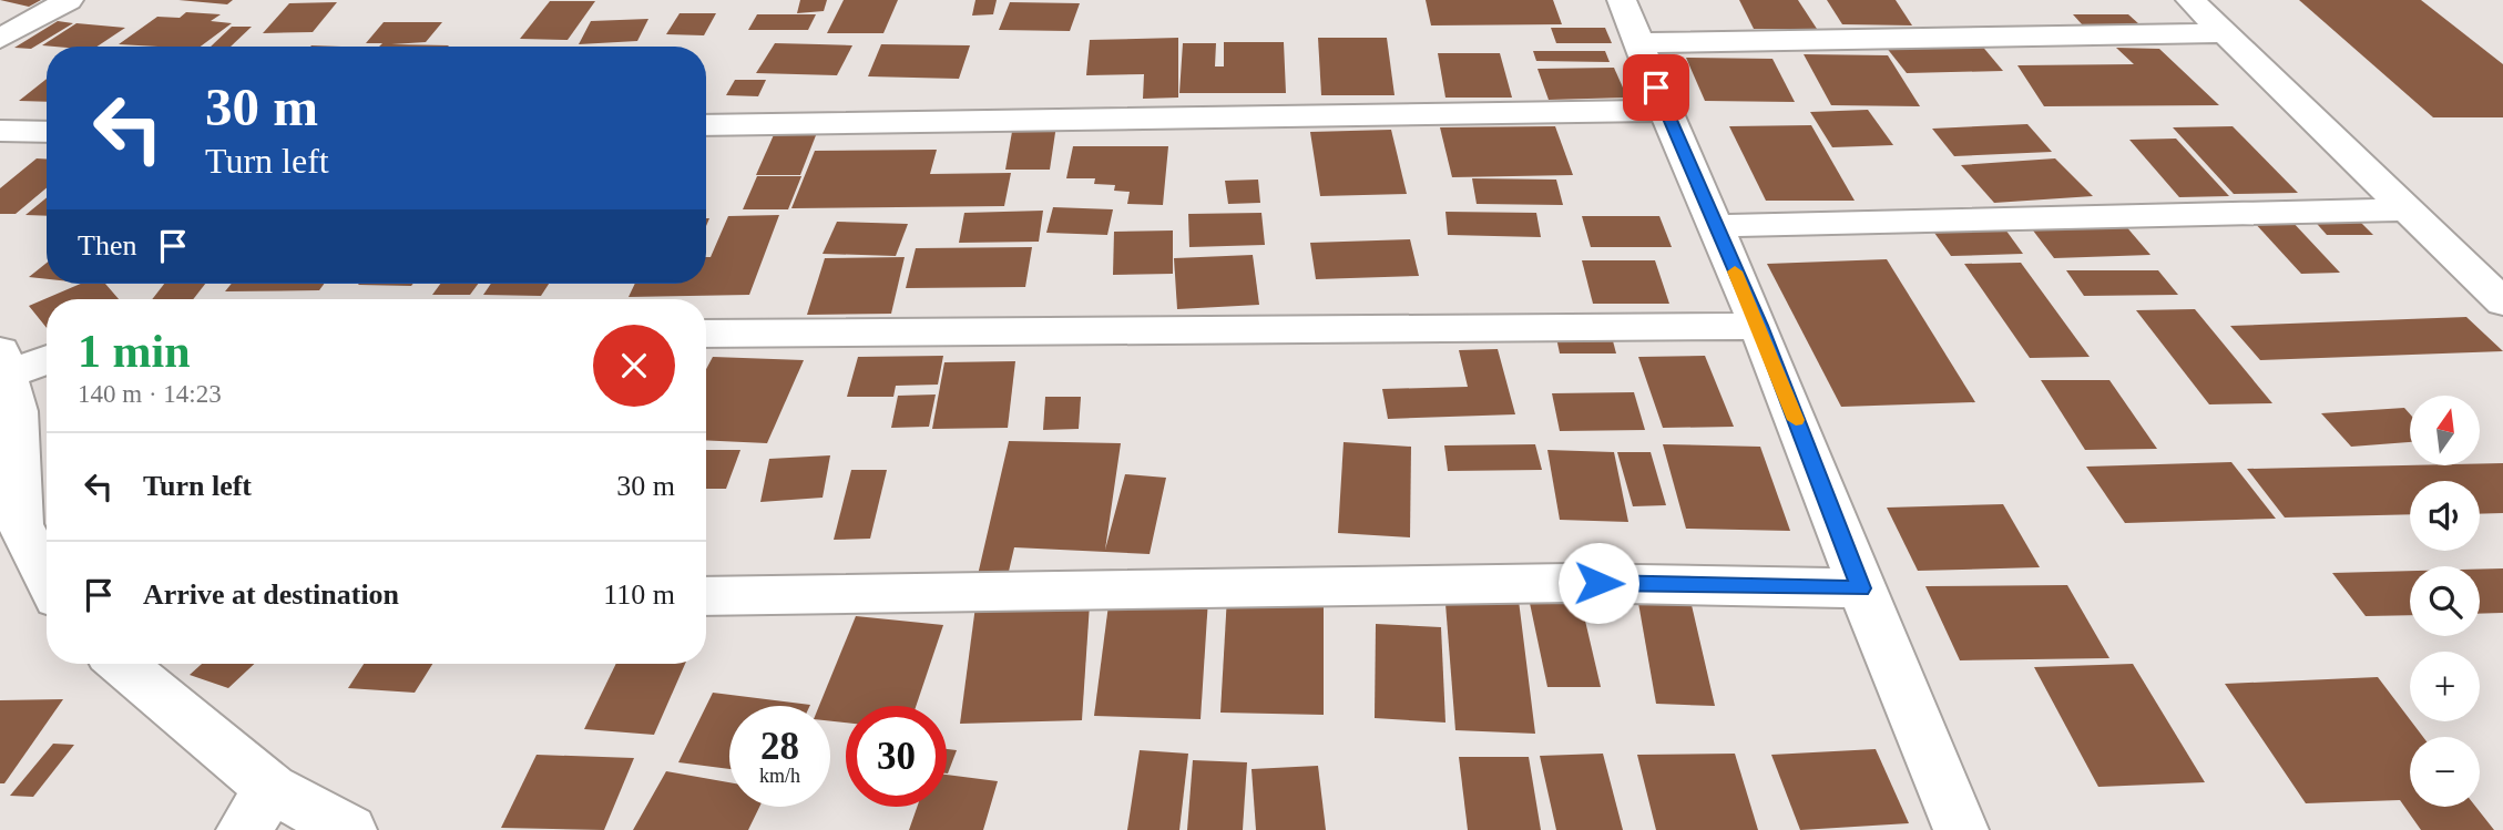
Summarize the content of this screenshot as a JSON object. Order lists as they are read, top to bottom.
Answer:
{
  "north": "top",
  "page": {
    "turn": ["30 m", "Turn left"],
    "then": "Then",
    "heading": ["1 min", "140 m · 14:23"],
    "map_buttons": ["+", "−"],
    "list": [
      {
        "name": "Turn left",
        "value": "30 m"
      },
      {
        "name": "Arrive at destination",
        "value": "110 m"
      }
    ],
    "speed": "28 km/h",
    "limit": "30"
  }
}
